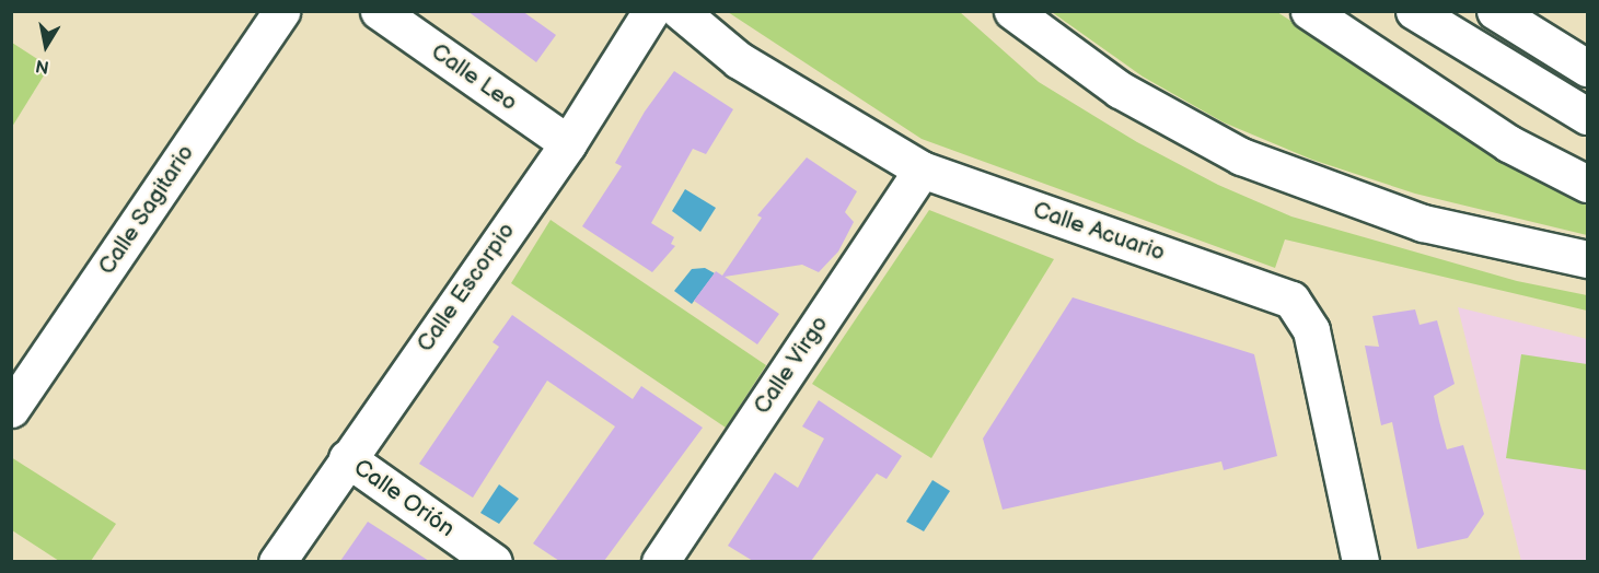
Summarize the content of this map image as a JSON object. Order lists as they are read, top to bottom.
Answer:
{
  "streets": {
    "main road": [
      "Calle Leo",
      "Calle Sagitario",
      "Calle Acuario",
      "Calle Escorpio",
      "Calle Virgo",
      "Calle Orión"
    ]
  },
  "crossings": [
    ["Calle Leo", "Calle Escorpio"],
    ["Calle Acuario", "Calle Virgo"],
    ["Calle Escorpio", "Calle Orión"]
  ],
  "north": "bottom"
}
